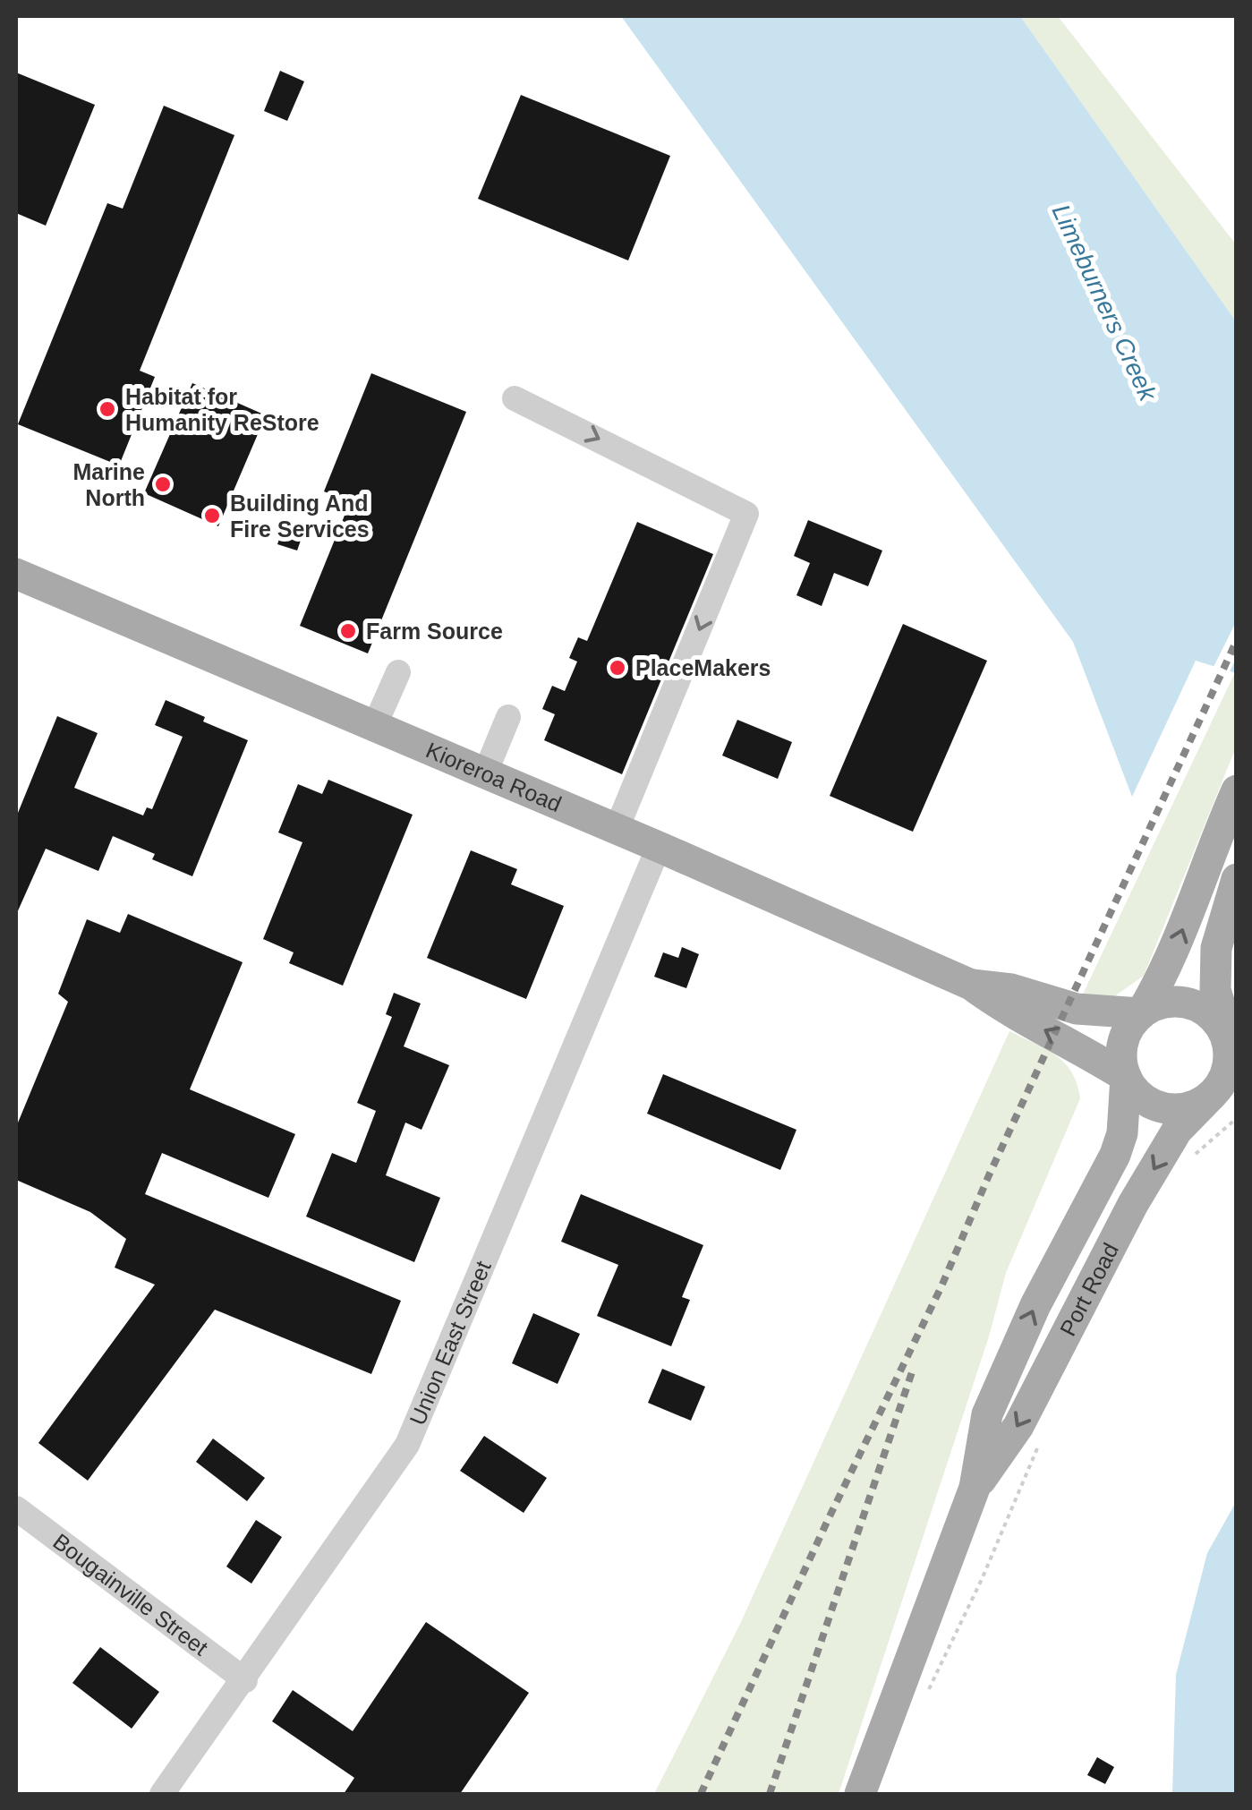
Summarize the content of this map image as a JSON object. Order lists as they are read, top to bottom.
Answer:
{
  "streets": {
    "main road": ["Kioreroa Road", "Port Road"],
    "street": ["Union East Street", "Bougainville Street"]
  },
  "crossings": [
    ["Kioreroa Road", "Port Road"],
    ["Kioreroa Road", "Union East Street"],
    ["Union East Street", "Bougainville Street"]
  ],
  "water": ["Limeburners Creek"],
  "places": [
    "Habitat for Humanity ReStore",
    "Marine North",
    "Building And Fire Services",
    "Farm Source",
    "PlaceMakers"
  ]
}
